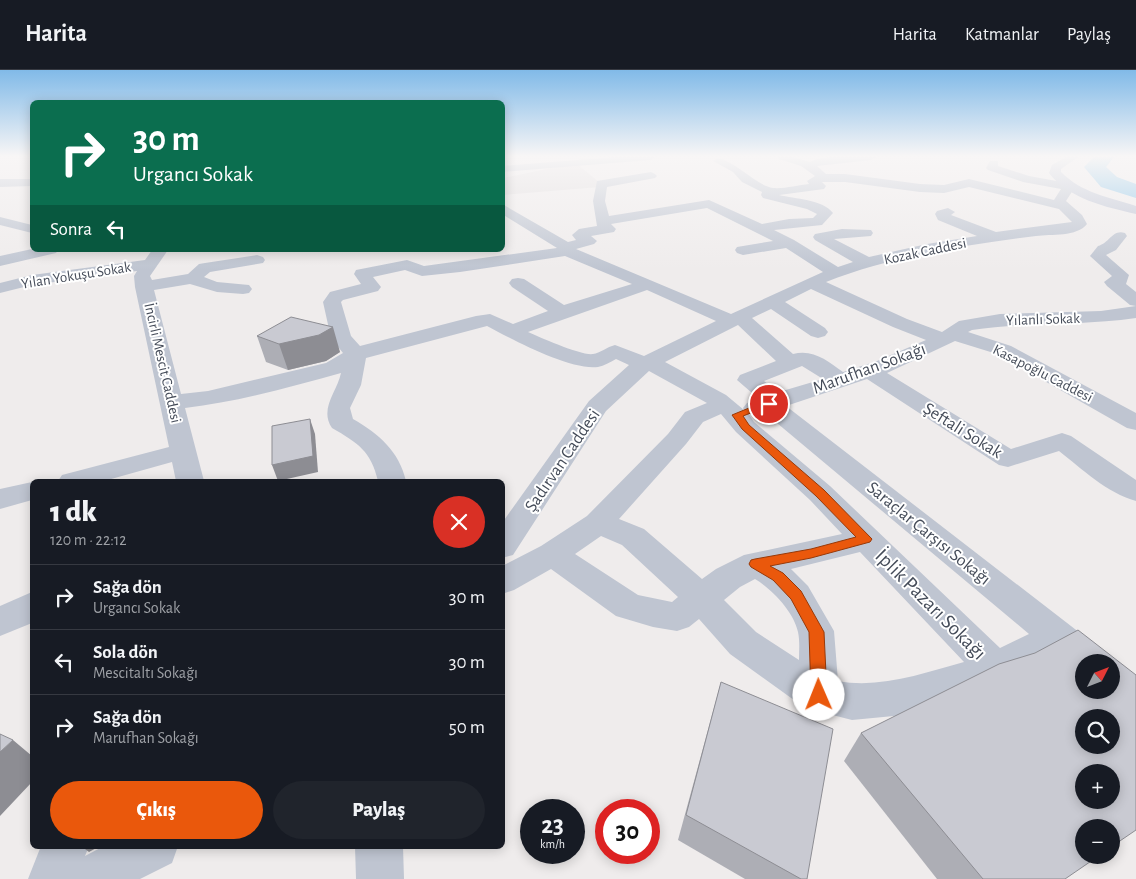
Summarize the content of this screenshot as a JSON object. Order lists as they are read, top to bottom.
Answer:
{
  "streets": {
    "street": [
      "Kozak Caddesi",
      "Yılan Yokuşu Sokak",
      "Yılanlı Sokak",
      "İncirli Mescit Caddesi",
      "Marufhan Sokağı",
      "Kasapoğlu Caddesi",
      "Şeftali Sokak",
      "Şadırvan Caddesi",
      "Saraçlar Çarşısı Sokağı",
      "İplik Pazarı Sokağı"
    ]
  },
  "crossings": [
    ["Kozak Caddesi", "Kasapoğlu Caddesi"],
    ["Kozak Caddesi", "Şadırvan Caddesi"],
    ["Yılan Yokuşu Sokak", "İncirli Mescit Caddesi"],
    ["Yılanlı Sokak", "Marufhan Sokağı"],
    ["Yılanlı Sokak", "Kasapoğlu Caddesi"],
    ["Marufhan Sokağı", "Kasapoğlu Caddesi"],
    ["Marufhan Sokağı", "Şeftali Sokak"],
    ["Marufhan Sokağı", "Saraçlar Çarşısı Sokağı"],
    ["Marufhan Sokağı", "İplik Pazarı Sokağı"]
  ],
  "north": "top right",
  "page": {
    "header": "Harita",
    "nav": ["Harita", "Katmanlar", "Paylaş"],
    "turn": ["30 m", "Urgancı Sokak"],
    "then": "Sonra",
    "heading": ["1 dk", "120 m · 22:12"],
    "list": [
      {
        "name": "Sağa dön",
        "note": "Urgancı Sokak",
        "value": "30 m"
      },
      {
        "name": "Sola dön",
        "note": "Mescitaltı Sokağı",
        "value": "30 m"
      },
      {
        "name": "Sağa dön",
        "note": "Marufhan Sokağı",
        "value": "50 m"
      }
    ],
    "map_buttons": ["+", "−"],
    "buttons": ["Çıkış", "Paylaş"],
    "speed": "23 km/h",
    "limit": "30"
  }
}
